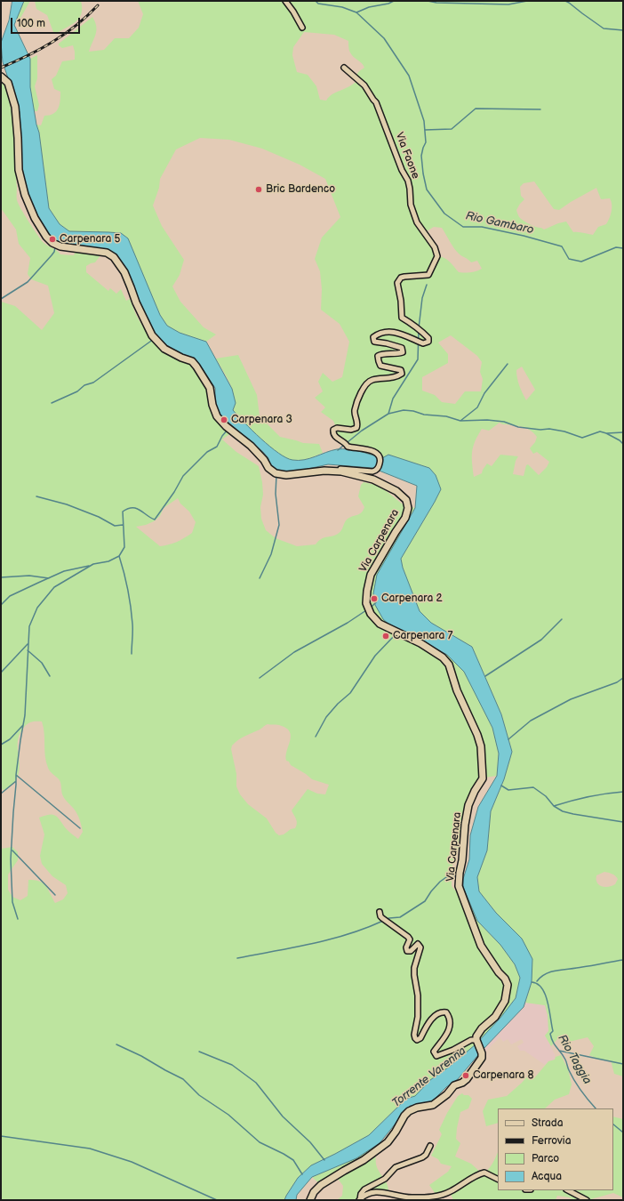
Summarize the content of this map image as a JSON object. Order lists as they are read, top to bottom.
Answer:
{
  "streets": {
    "street": ["Via Faone", "Via Carpenara"]
  },
  "crossings": [
    ["Via Faone", "Via Carpenara"]
  ],
  "water": ["Rio Gambaro", "Rio Taggia", "Torrente Varenna"],
  "places": [
    "Bric Bardenco",
    "Carpenara 5",
    "Carpenara 3",
    "Carpenara 2",
    "Carpenara 7",
    "Carpenara 8"
  ],
  "legend": [
    "Strada",
    "Ferrovia",
    "Parco",
    "Acqua"
  ],
  "scale_bar": "100 m"
}
